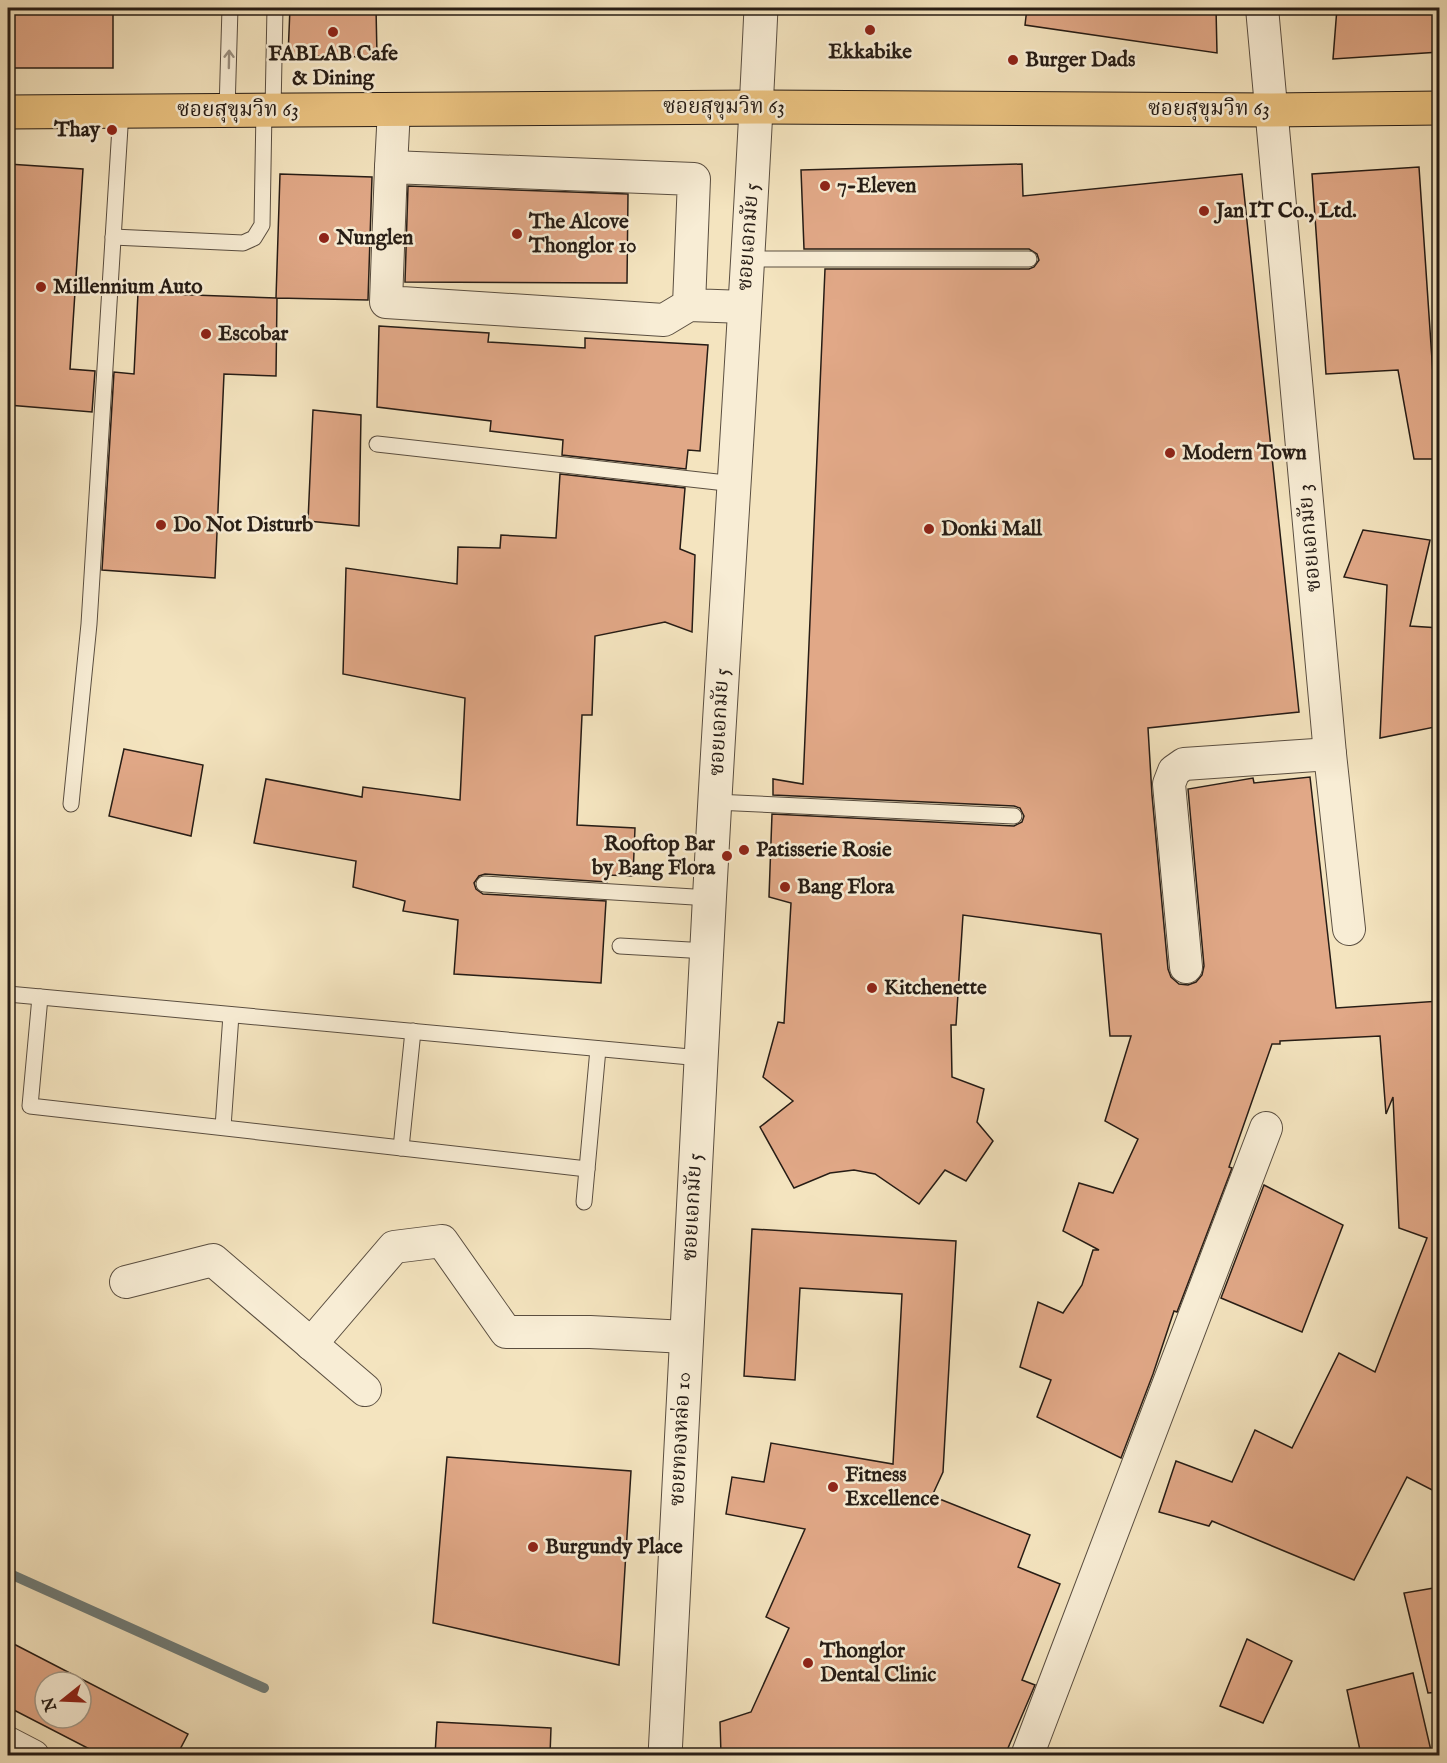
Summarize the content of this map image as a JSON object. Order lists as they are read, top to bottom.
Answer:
{
  "streets": {
    "main road": ["ซอยสุขุมวิท 63"],
    "street": ["ซอยเอกมัย 5", "ซอยเอกมัย 3", "ซอยทองหล่อ 10"]
  },
  "crossings": [
    ["ซอยสุขุมวิท 63", "ซอยเอกมัย 5"],
    ["ซอยสุขุมวิท 63", "ซอยเอกมัย 3"],
    ["ซอยเอกมัย 5", "ซอยทองหล่อ 10"]
  ],
  "places": [
    "Ekkabike",
    "FABLAB Cafe & Dining",
    "Burger Dads",
    "Thay",
    "7-Eleven",
    "Jan IT Co., Ltd.",
    "The Alcove Thonglor 10",
    "Nunglen",
    "Millennium Auto",
    "Escobar",
    "Modern Town",
    "Do Not Disturb",
    "Donki Mall",
    "Patisserie Rosie",
    "Rooftop Bar by Bang Flora",
    "Bang Flora",
    "Kitchenette",
    "Fitness Excellence",
    "Burgundy Place",
    "Thonglor Dental Clinic"
  ],
  "north": "left"
}
